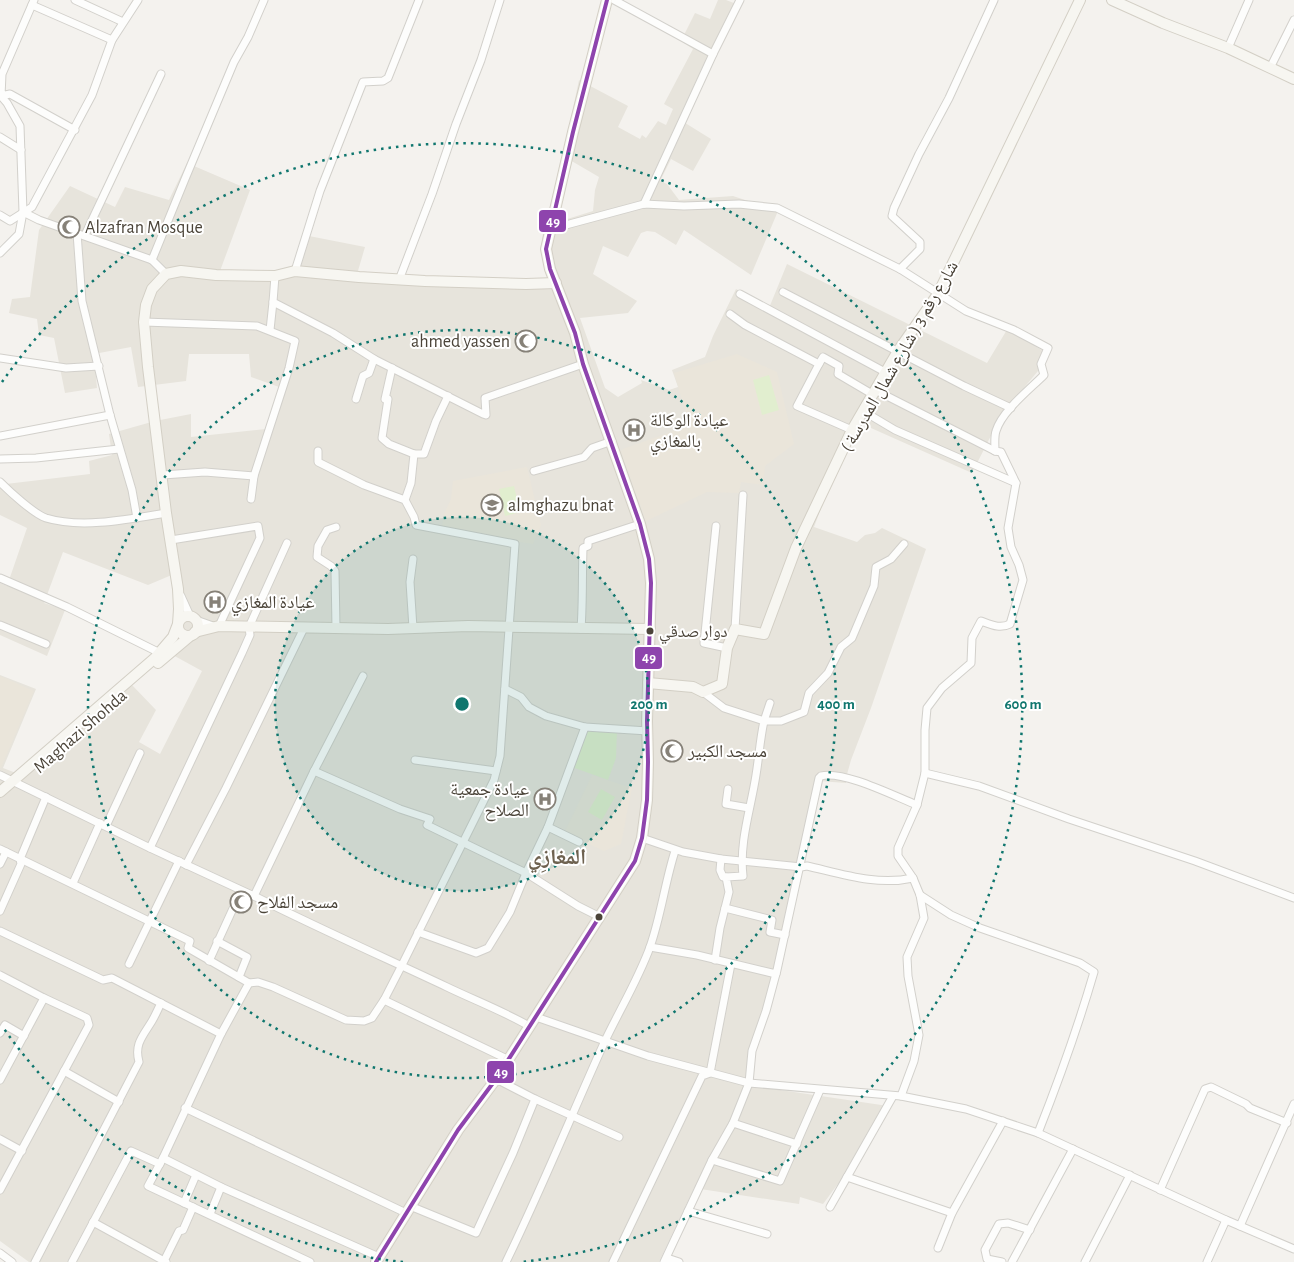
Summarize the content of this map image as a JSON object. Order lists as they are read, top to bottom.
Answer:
{
  "streets": {
    "street": ["شارع رقم 3 ( شارع شمال المدرسة )", "Maghazi Shohda"]
  },
  "districts": ["المغازِي"],
  "places": {
    "mosque": [
      "Alzafran Mosque",
      "ahmed yassen",
      "مسجد الكبير",
      "مسجد الفلاح"
    ],
    "hospital": ["عيادة الوكالة بالمغازي", "عيادة المغازي", "عيادة جمعية الصلاح"],
    "school or university": ["almghazu bnat"],
    "other": ["دوار صدقي"]
  },
  "lines": ["transit line 49"],
  "rings": ["200 m", "400 m", "600 m"]
}
